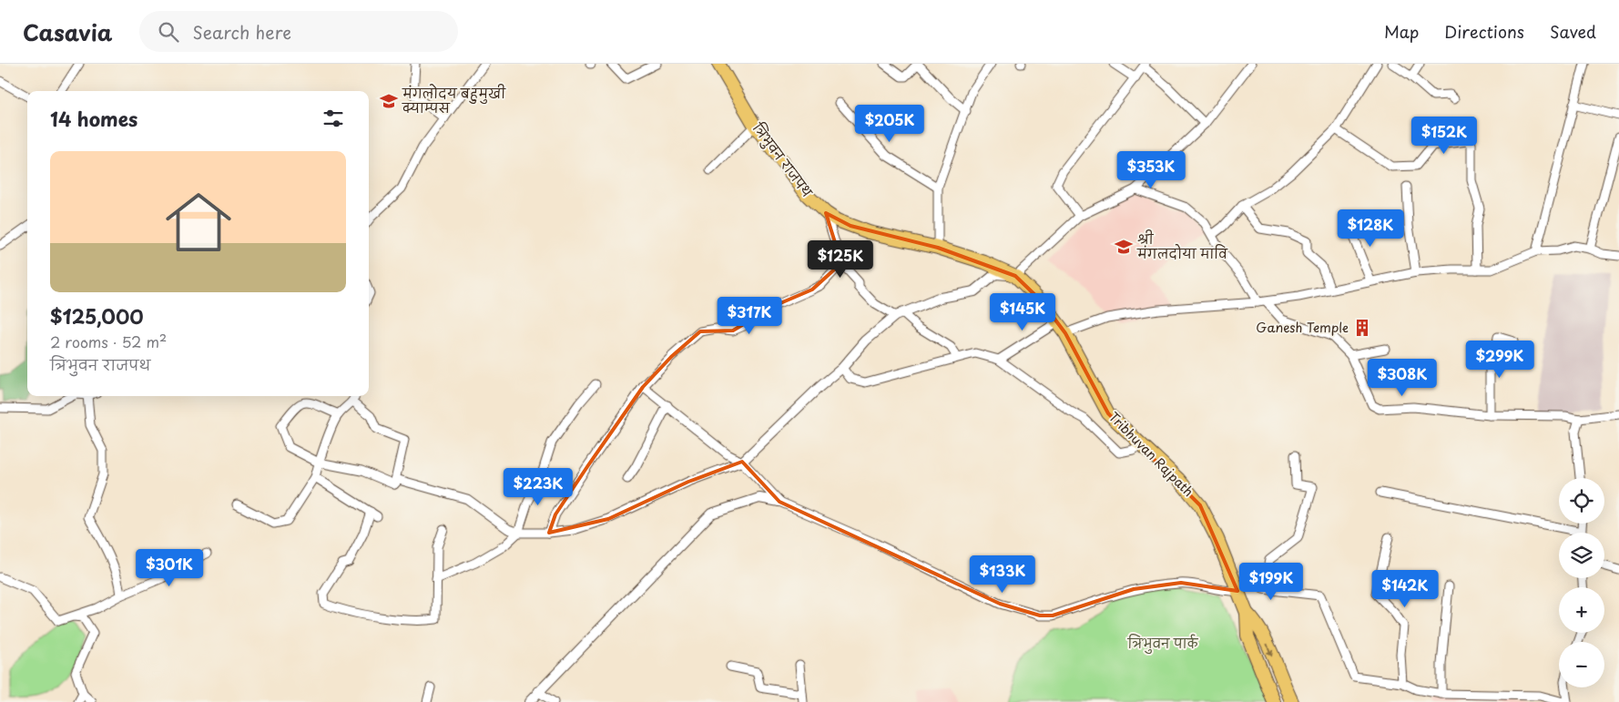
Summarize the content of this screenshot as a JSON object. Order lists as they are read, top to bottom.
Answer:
{
  "streets": {
    "highway": ["त्रिभुवन राजपथ", "Tribhuvan Rajpath"]
  },
  "crossings": [
    ["त्रिभुवन राजपथ", "Tribhuvan Rajpath"]
  ],
  "parks": ["त्रिभुवन पार्क"],
  "places": {
    "school or university": ["मंगलोदय बहुमुखी क्याम्पस", "श्री मंगलदोया मावि"],
    "building": ["Ganesh Temple"]
  },
  "page": {
    "header": "Casavia",
    "search": "Search here",
    "nav": ["Map", "Directions", "Saved"],
    "heading": "14 homes",
    "price": [
      "$205K",
      "$152K",
      "$353K",
      "$128K",
      "$125K",
      "$145K",
      "$317K",
      "$299K",
      "$308K",
      "$223K",
      "$301K",
      "$133K",
      "$199K",
      "$142K"
    ],
    "list": [
      {
        "name": "$125,000",
        "note": "2 rooms · 52 m² · त्रिभुवन राजपथ"
      }
    ],
    "map_buttons": ["+", "−"]
  }
}
